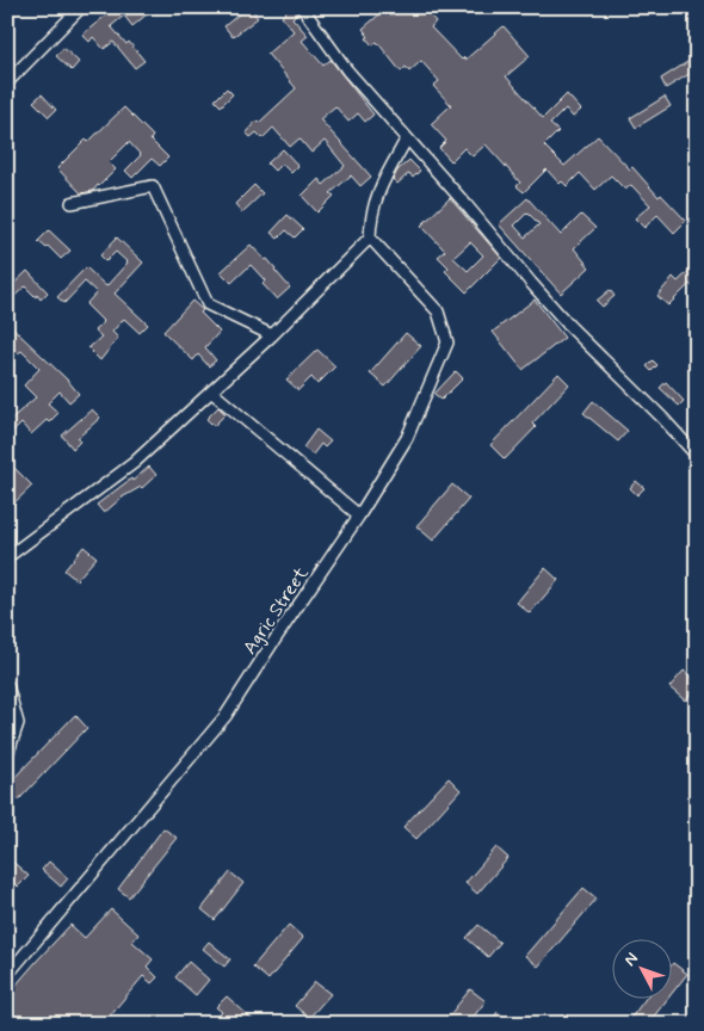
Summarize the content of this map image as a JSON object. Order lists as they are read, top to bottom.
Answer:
{
  "streets": {
    "street": ["Agric Street"]
  },
  "north": "top left"
}
